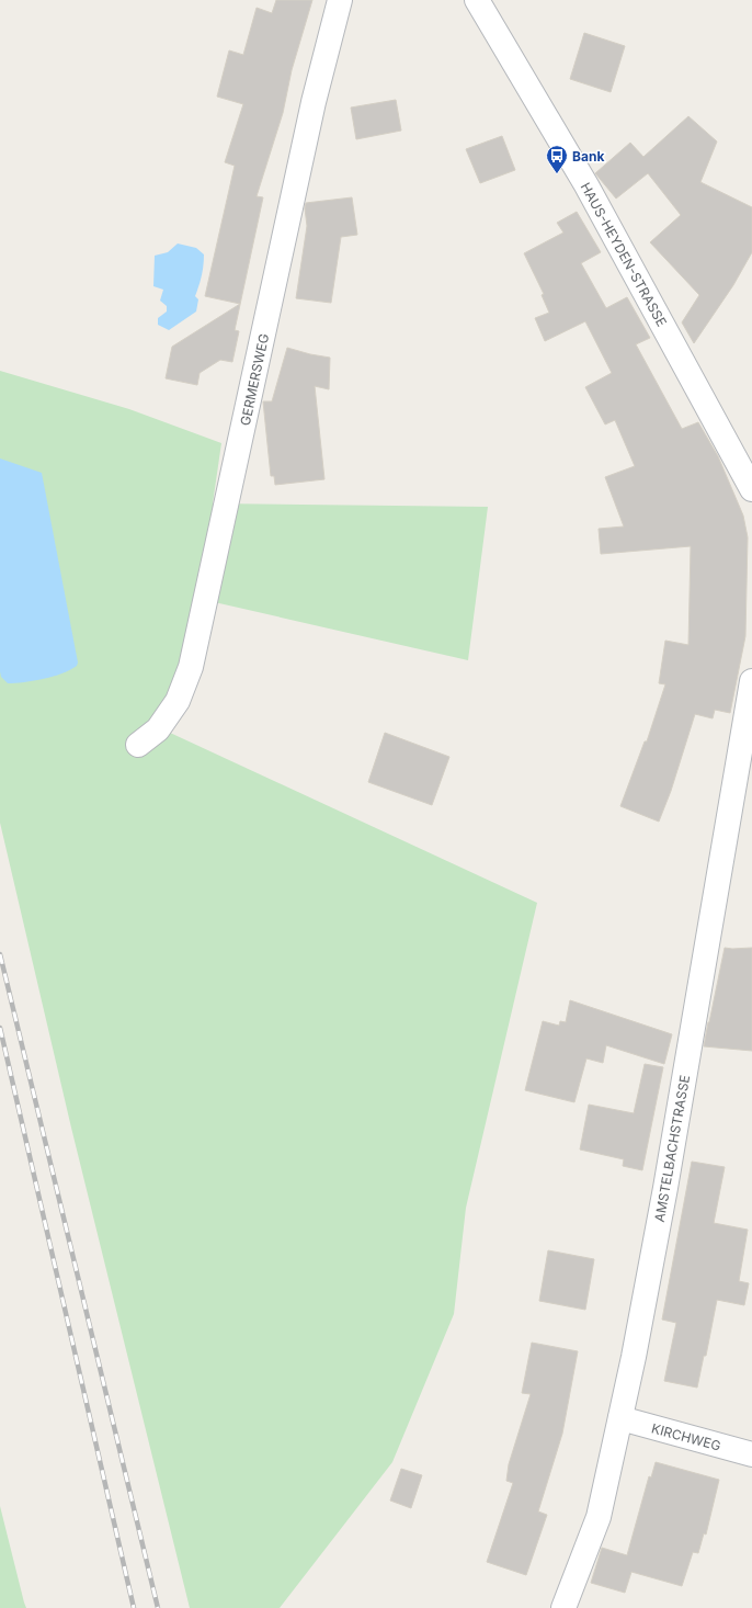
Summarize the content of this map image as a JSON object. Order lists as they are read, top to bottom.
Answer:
{
  "streets": {
    "street": [
      "HAUS-HEYDEN-STRASSE",
      "GERMERSWEG",
      "AMSTELBACHSTRASSE",
      "KIRCHWEG"
    ]
  },
  "crossings": [
    ["AMSTELBACHSTRASSE", "KIRCHWEG"]
  ],
  "places": {
    "bus stop": ["Bank"]
  }
}
